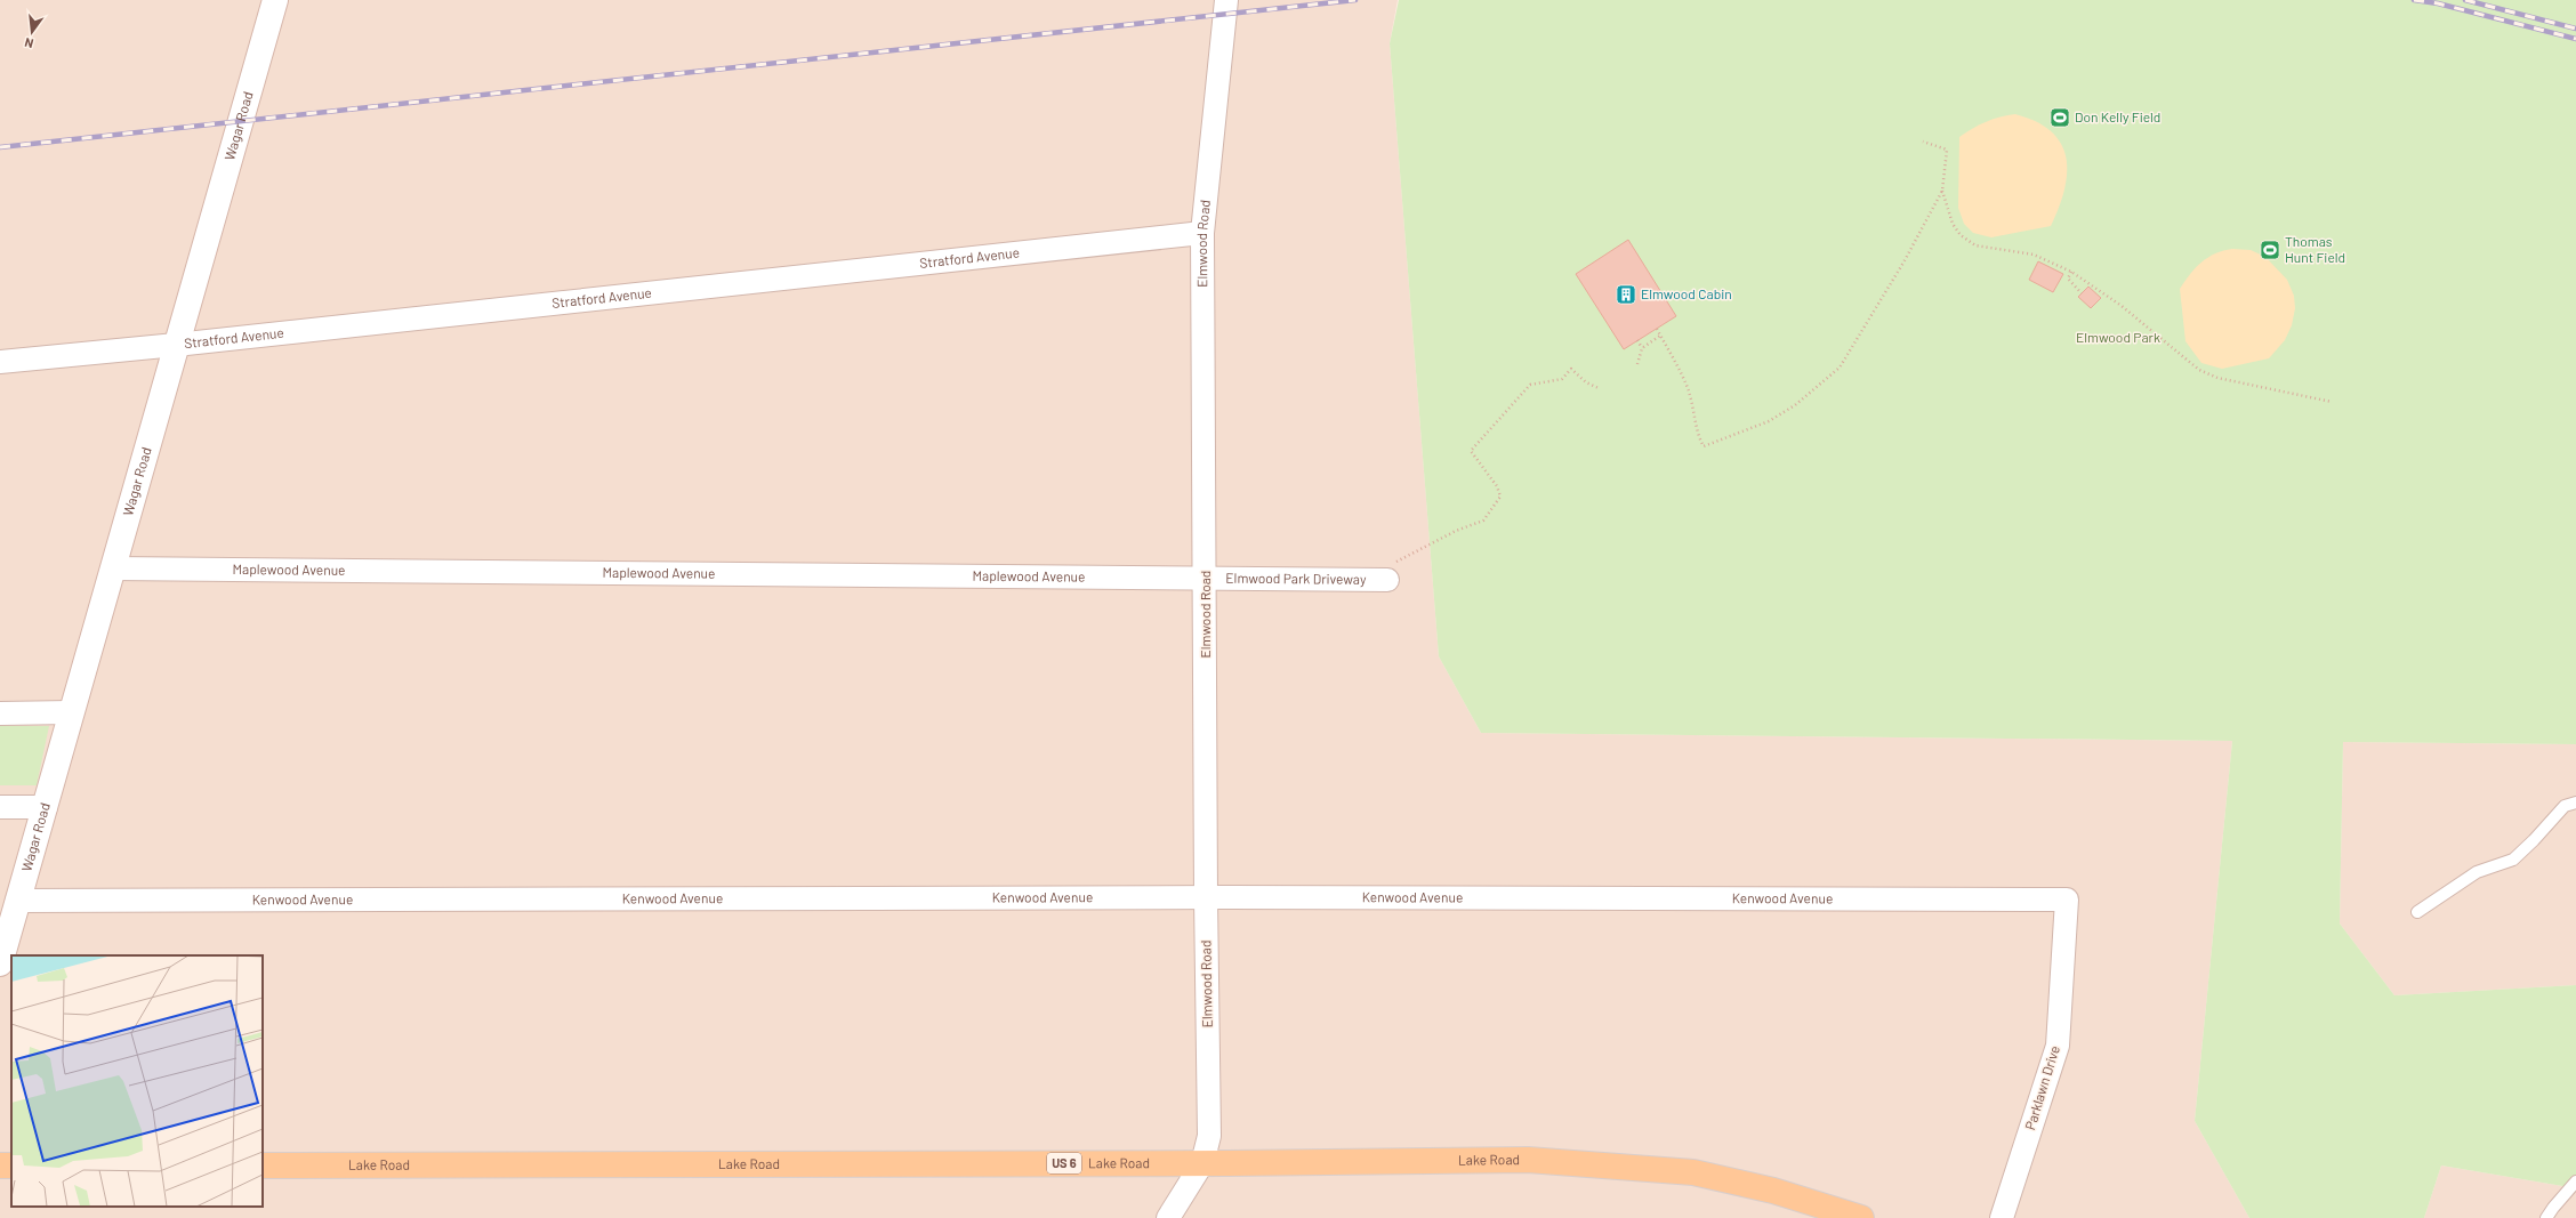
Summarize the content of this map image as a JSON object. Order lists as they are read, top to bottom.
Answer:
{
  "streets": {
    "main road": ["Lake Road", "US 6"],
    "street": [
      "Wagar Road",
      "Elmwood Road",
      "Stratford Avenue",
      "Maplewood Avenue",
      "Elmwood Park Driveway",
      "Kenwood Avenue",
      "Parklawn Drive"
    ]
  },
  "crossings": [
    ["Wagar Road", "Stratford Avenue"],
    ["Wagar Road", "Maplewood Avenue"],
    ["Wagar Road", "Kenwood Avenue"],
    ["Elmwood Road", "Stratford Avenue"],
    ["Elmwood Road", "Maplewood Avenue"],
    ["Elmwood Road", "Elmwood Park Driveway"],
    ["Elmwood Road", "Kenwood Avenue"],
    ["Elmwood Road", "Lake Road"],
    ["Maplewood Avenue", "Elmwood Park Driveway"],
    ["Kenwood Avenue", "Parklawn Drive"]
  ],
  "parks": ["Elmwood Park"],
  "places": {
    "sports": ["Don Kelly Field", "Thomas Hunt Field"],
    "building": ["Elmwood Cabin"]
  },
  "north": "bottom"
}
